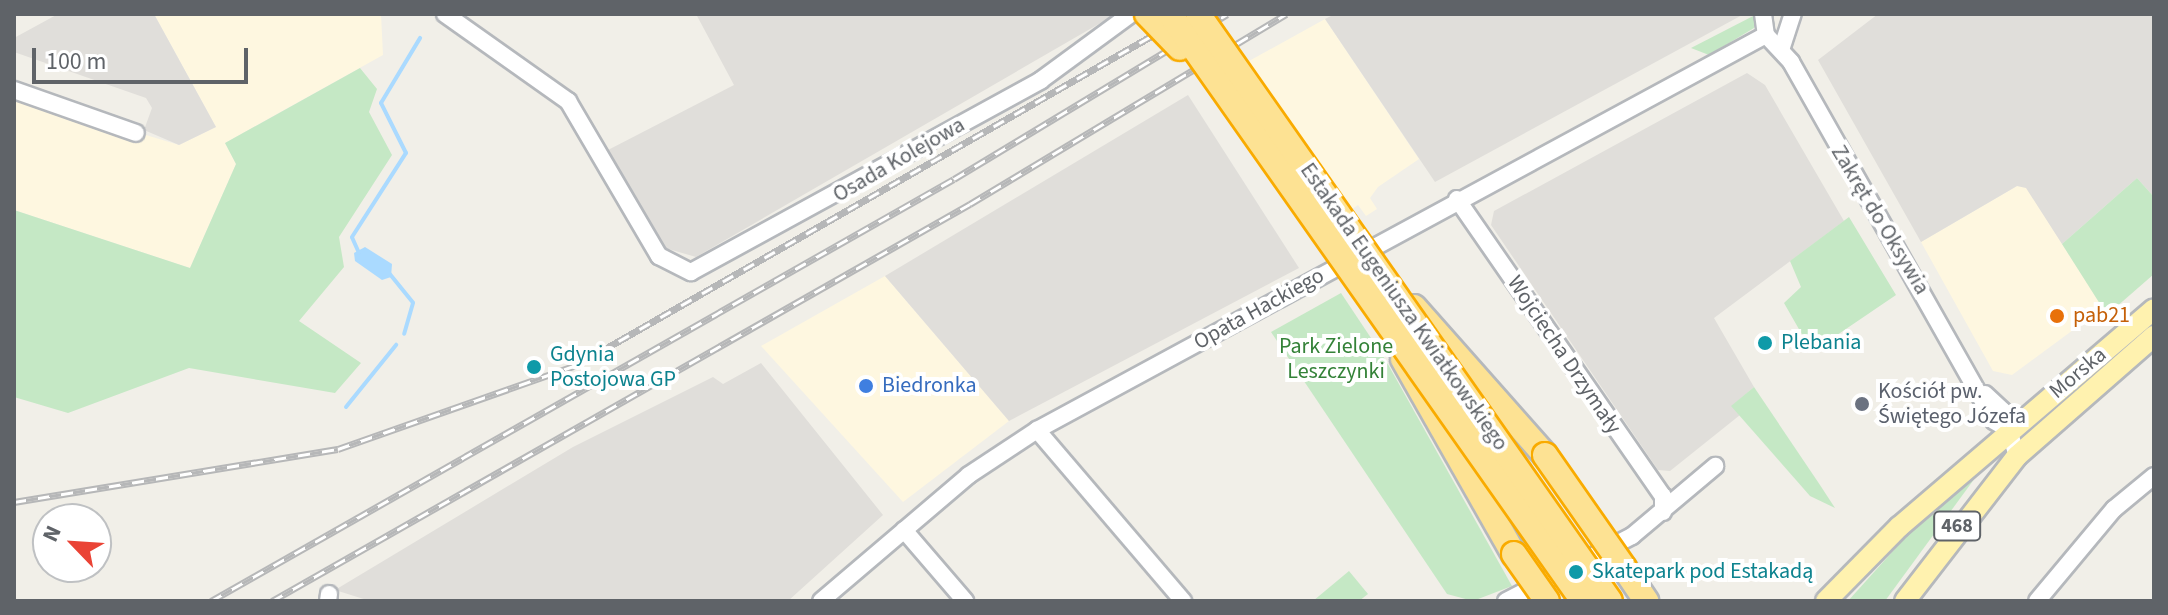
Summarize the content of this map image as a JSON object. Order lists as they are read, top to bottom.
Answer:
{
  "streets": {
    "highway": ["Estakada Eugeniusza Kwiatkowskiego"],
    "main road": ["Morska", "468"],
    "street": [
      "Osada Kolejowa",
      "Zakręt do Oksywia",
      "Opata Hackiego",
      "Wojciecha Drzymały"
    ]
  },
  "crossings": [
    ["Zakręt do Oksywia", "Opata Hackiego"],
    ["Zakręt do Oksywia", "Morska"],
    ["Opata Hackiego", "Wojciecha Drzymały"]
  ],
  "parks": ["Park Zielone Leszczynki"],
  "places": [
    "pab21",
    "Plebania",
    "Gdynia Postojowa GP",
    "Biedronka",
    "Kościół pw. Świętego Józefa",
    "Skatepark pod Estakadą"
  ],
  "scale_bar": "100 m",
  "north": "top left"
}
